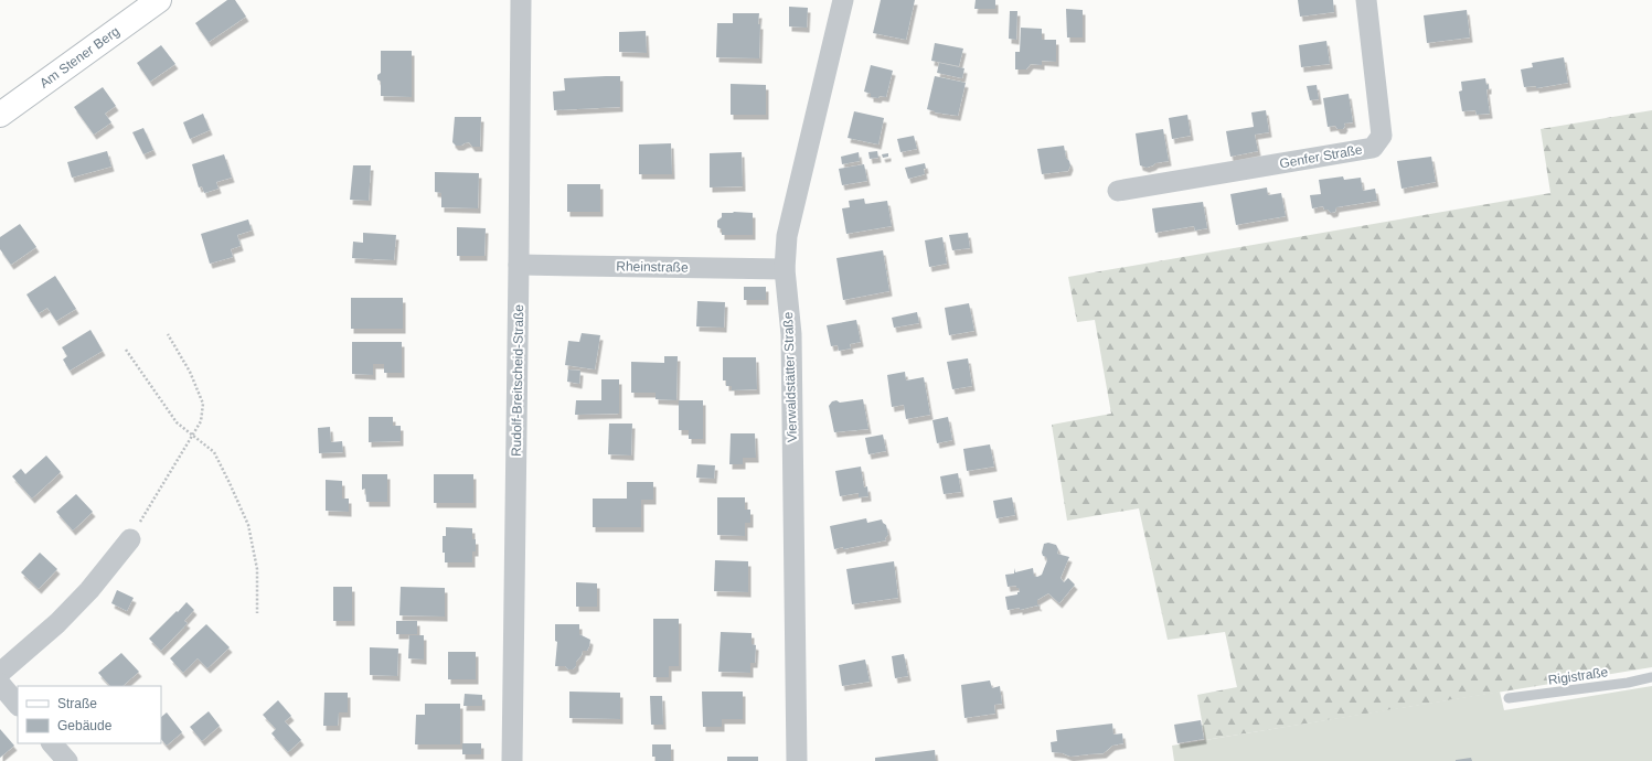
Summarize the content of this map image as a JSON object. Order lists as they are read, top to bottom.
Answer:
{
  "streets": {
    "street": [
      "Am Stener Berg",
      "Genfer Straße",
      "Rheinstraße",
      "Vierwaldstätter Straße",
      "Rudolf-Breitscheid-Straße"
    ],
    "lane": ["Rigistraße"]
  },
  "crossings": [
    ["Rheinstraße", "Vierwaldstätter Straße"],
    ["Rheinstraße", "Rudolf-Breitscheid-Straße"]
  ],
  "legend": ["Straße", "Gebäude"]
}
